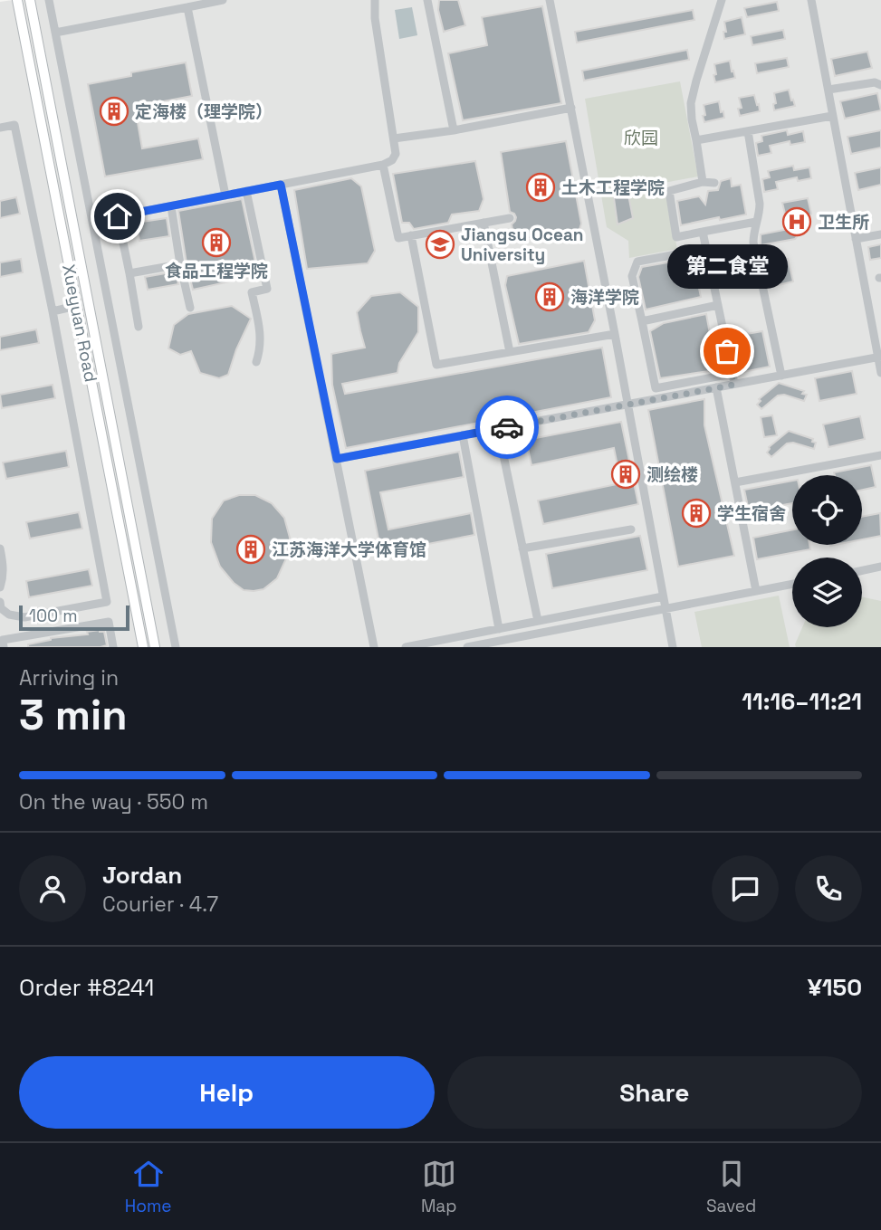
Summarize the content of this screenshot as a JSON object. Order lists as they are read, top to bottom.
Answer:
{
  "streets": {
    "main road": ["Xueyuan Road"]
  },
  "parks": ["欣园"],
  "places": {
    "building": [
      "定海楼（理学院）",
      "土木工程学院",
      "食品工程学院",
      "海洋学院",
      "测绘楼",
      "学生宿舍",
      "江苏海洋大学体育馆"
    ],
    "hospital": ["卫生所"],
    "school or university": ["Jiangsu Ocean University"],
    "other": ["第二食堂"]
  },
  "scale_bar": "100 m",
  "page": {
    "bubble": "第二食堂",
    "scale": "100 m",
    "heading": ["3 min", "Arriving in", "11:16–11:21"],
    "panel": [
      "Jordan",
      "Courier · 4.7",
      "Order #8241",
      "¥150"
    ],
    "bar": "On the way · 550 m",
    "buttons": ["Help", "Share"],
    "tabs": ["Home", "Map", "Saved"]
  }
}
